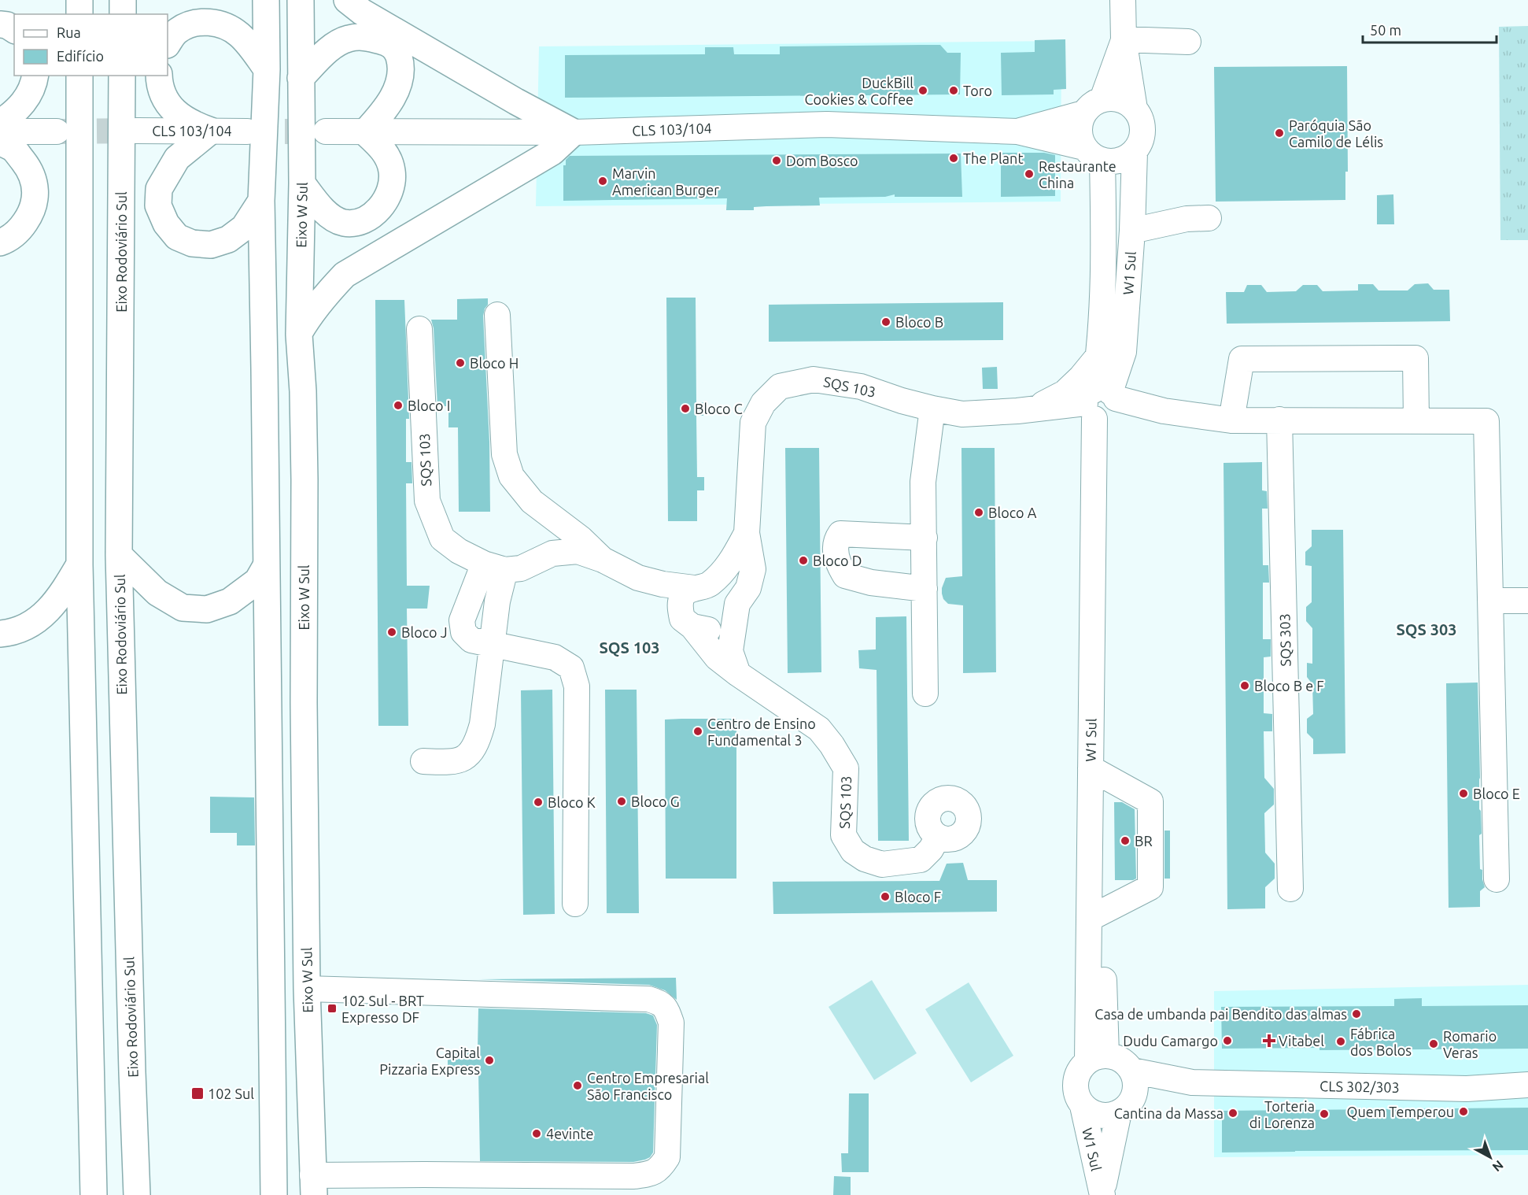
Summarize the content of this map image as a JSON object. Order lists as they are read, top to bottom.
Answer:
{
  "streets": {
    "main road": ["Eixo W Sul", "Eixo Rodoviário Sul"],
    "street": [
      "CLS 103/104",
      "W1 Sul",
      "SQS 103",
      "SQS 303",
      "CLS 302/303"
    ]
  },
  "crossings": [
    ["CLS 103/104", "W1 Sul"],
    ["W1 Sul", "SQS 103"],
    ["W1 Sul", "CLS 302/303"]
  ],
  "districts": ["SQS 303", "SQS 103"],
  "places": {
    "other": [
      "DuckBill Cookies & Coffee",
      "Toro",
      "Paróquia São Camilo de Lélis",
      "The Plant",
      "Dom Bosco",
      "Restaurante China",
      "Marvin American Burger",
      "Bloco B",
      "Bloco H",
      "Bloco I",
      "Bloco C",
      "Bloco A",
      "Bloco D",
      "Bloco J",
      "Bloco B e F",
      "Centro de Ensino Fundamental 3",
      "Bloco E",
      "Bloco G",
      "Bloco K",
      "BR",
      "Bloco F",
      "Casa de umbanda pai Bendito das almas",
      "Dudu Camargo",
      "Fábrica dos Bolos",
      "Romario Veras",
      "Capital Pizzaria Express",
      "Centro Empresarial São Francisco",
      "Quem Temperou",
      "Cantina da Massa",
      "Torteria di Lorenza",
      "4evinte"
    ],
    "transit": ["102 Sul - BRT Expresso DF", "102 Sul"],
    "health": ["Vitabel"]
  },
  "legend": ["Rua", "Edifício"],
  "scale_bar": "50 m",
  "north": "bottom right"
}
